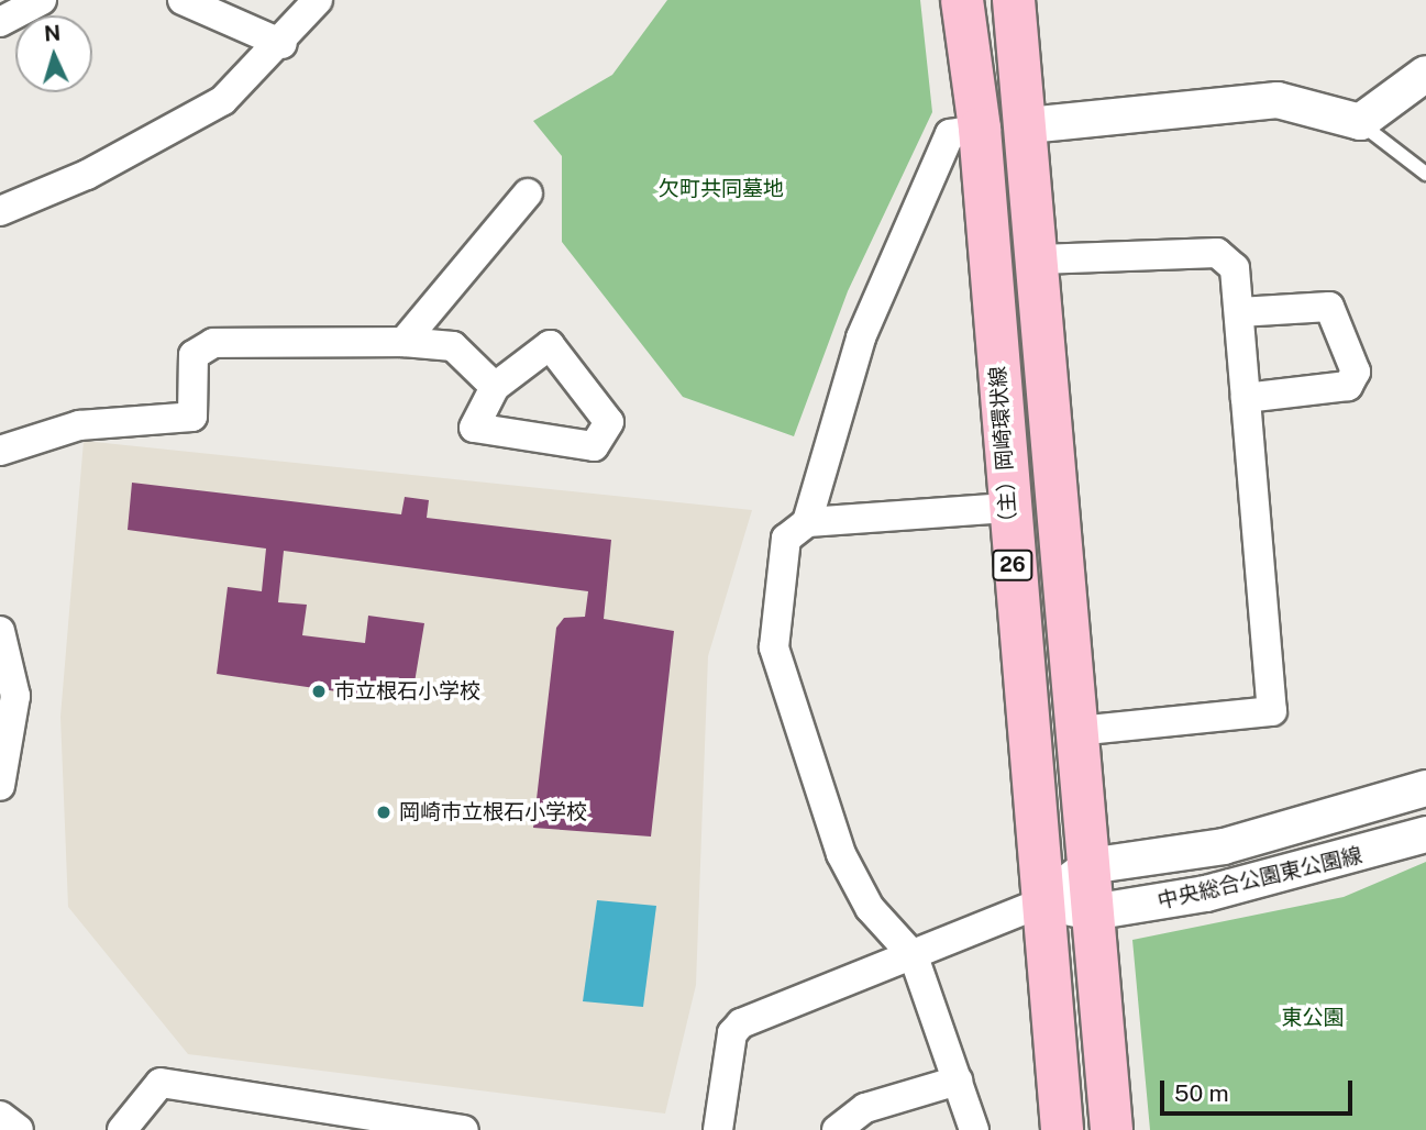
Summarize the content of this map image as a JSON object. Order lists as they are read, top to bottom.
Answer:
{
  "streets": {
    "main road": ["（主）岡崎環状線", "26"],
    "street": ["中央総合公園東公園線"]
  },
  "crossings": [
    ["26", "中央総合公園東公園線"]
  ],
  "parks": ["欠町共同墓地", "東公園"],
  "places": ["市立根石小学校", "岡崎市立根石小学校"],
  "scale_bar": "50 m",
  "north": "top"
}
